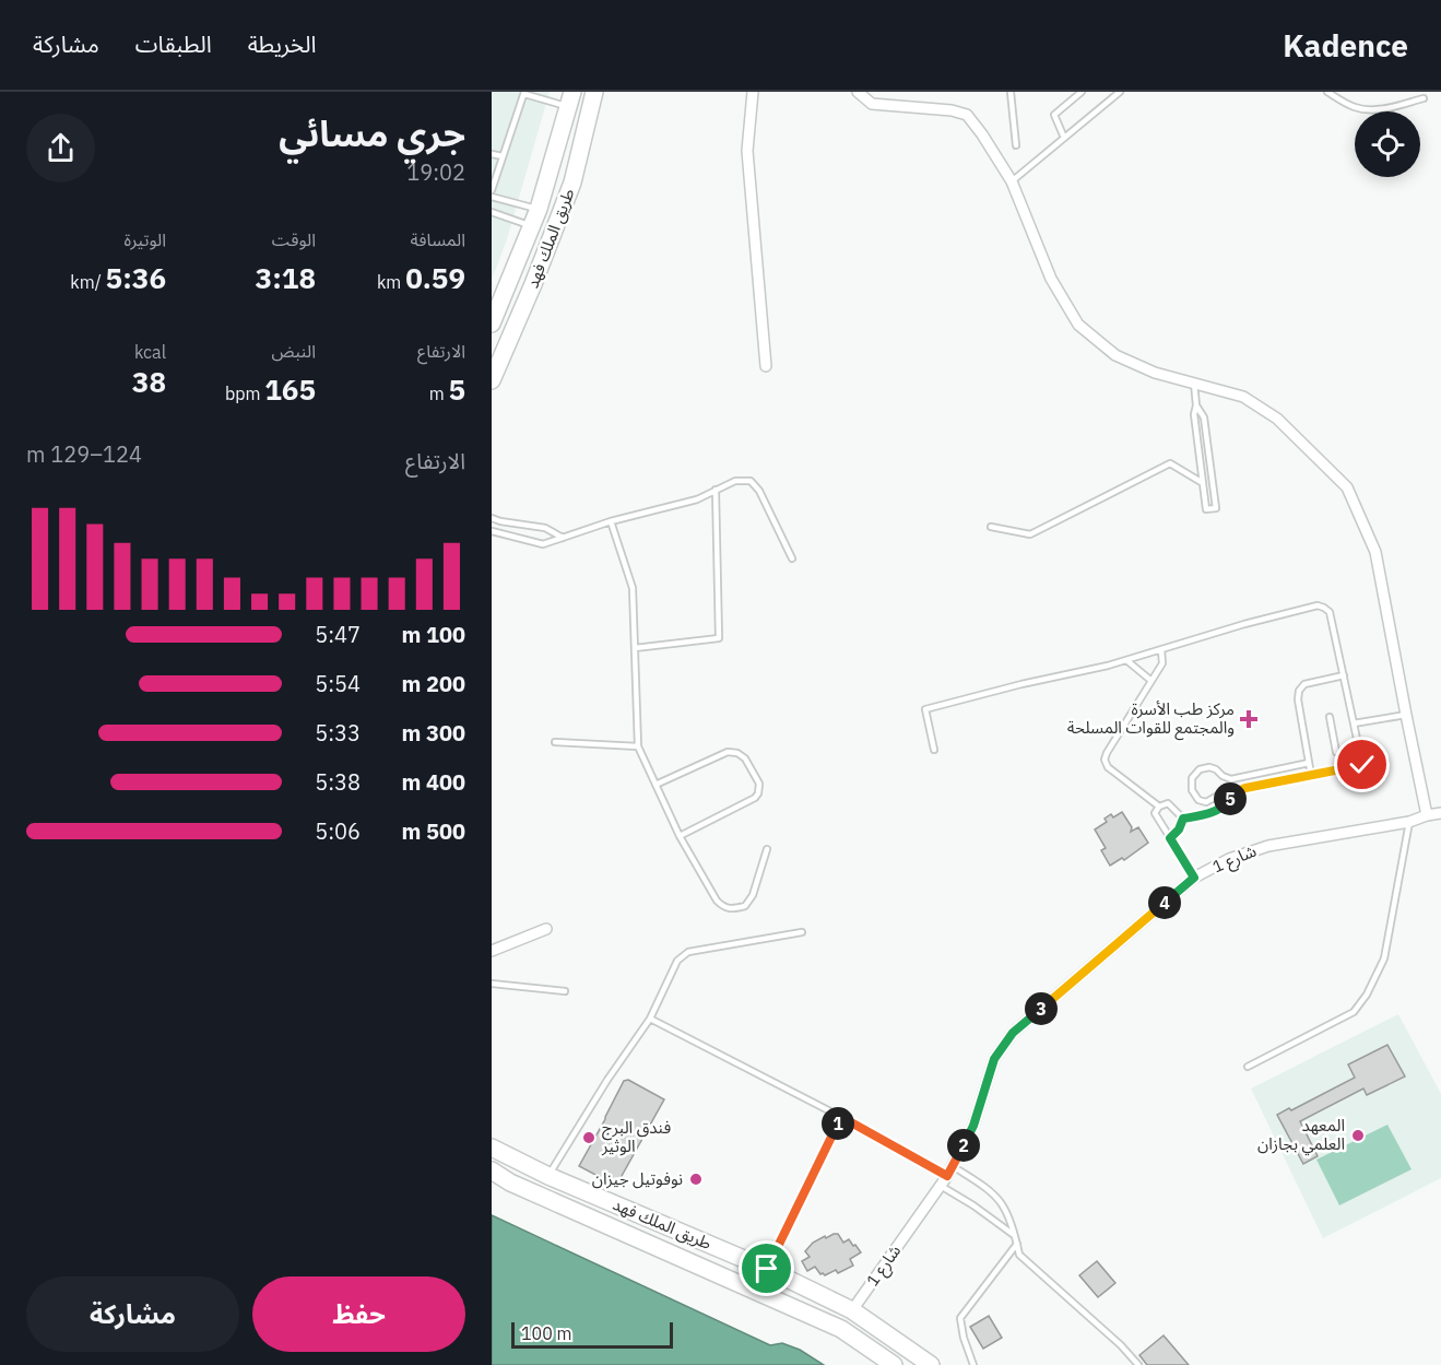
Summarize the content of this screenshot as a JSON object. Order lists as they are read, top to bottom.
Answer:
{
  "streets": {
    "main road": ["طريق الملك فهد"],
    "street": ["شارع 1"]
  },
  "crossings": [
    ["طريق الملك فهد", "شارع 1"]
  ],
  "places": {
    "health": ["مركز طب الأسرة والمجتمع للقوات المسلحة"],
    "other": ["المعهد العلمي بجازان", "فندق البرج الوثير", "نوفوتيل جيزان"]
  },
  "scale_bar": "100 m",
  "page": {
    "header": "Kadence",
    "nav": ["الخريطة", "الطبقات", "مشاركة"],
    "heading": ["جري مسائي", "19:02"],
    "stats": [
      ["المسافة", "0.59 km"],
      ["الوقت", "3:18"],
      ["الوتيرة", "5:36 /km"],
      ["الارتفاع", "5 m"],
      ["النبض", "165 bpm"],
      ["kcal", "38"]
    ],
    "chart": ["الارتفاع", "124–129 m"],
    "list": [
      {
        "name": "100 m",
        "note": "5:47"
      },
      {
        "name": "200 m",
        "note": "5:54"
      },
      {
        "name": "300 m",
        "note": "5:33"
      },
      {
        "name": "400 m",
        "note": "5:38"
      },
      {
        "name": "500 m",
        "note": "5:06"
      }
    ],
    "pins": [
      "5",
      "4",
      "3",
      "1",
      "2"
    ],
    "buttons": ["حفظ", "مشاركة"],
    "scale": "100 m"
  }
}
